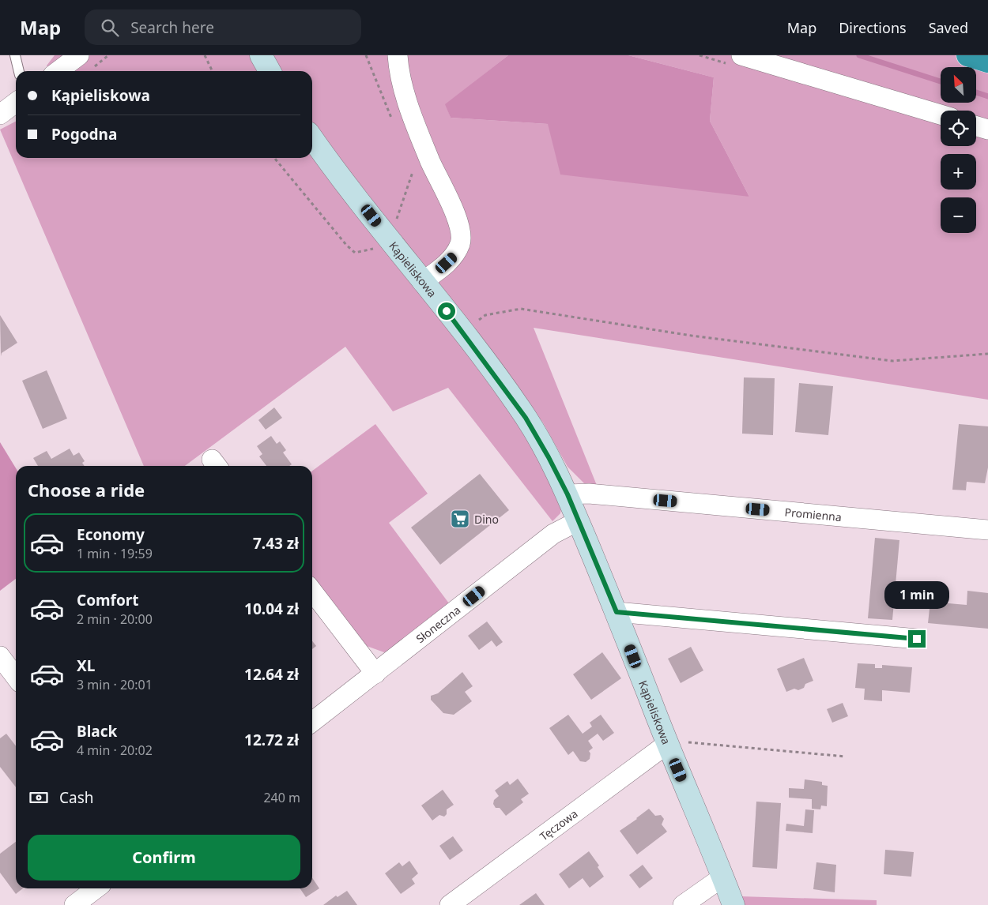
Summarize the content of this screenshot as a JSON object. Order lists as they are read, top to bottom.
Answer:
{
  "streets": {
    "street": [
      "Kąpieliskowa",
      "Promienna",
      "Słoneczna",
      "Tęczowa"
    ]
  },
  "crossings": [
    ["Kąpieliskowa", "Promienna"],
    ["Kąpieliskowa", "Słoneczna"],
    ["Kąpieliskowa", "Tęczowa"]
  ],
  "places": {
    "supermarket": ["Dino"]
  },
  "north": "top left",
  "page": {
    "header": "Map",
    "search": "Search here",
    "nav": ["Map", "Directions", "Saved"],
    "map_buttons": ["+", "−"],
    "banner": ["Kąpieliskowa", "Pogodna"],
    "heading": "Choose a ride",
    "list": [
      {
        "name": "Economy",
        "note": "1 min · 19:59",
        "value": "7.43 zł"
      },
      {
        "name": "Comfort",
        "note": "2 min · 20:00",
        "value": "10.04 zł"
      },
      {
        "name": "XL",
        "note": "3 min · 20:01",
        "value": "12.64 zł"
      },
      {
        "name": "Black",
        "note": "4 min · 20:02",
        "value": "12.72 zł"
      }
    ],
    "bubble": "1 min",
    "pay": ["Cash", "240 m"],
    "buttons": "Confirm"
  }
}
